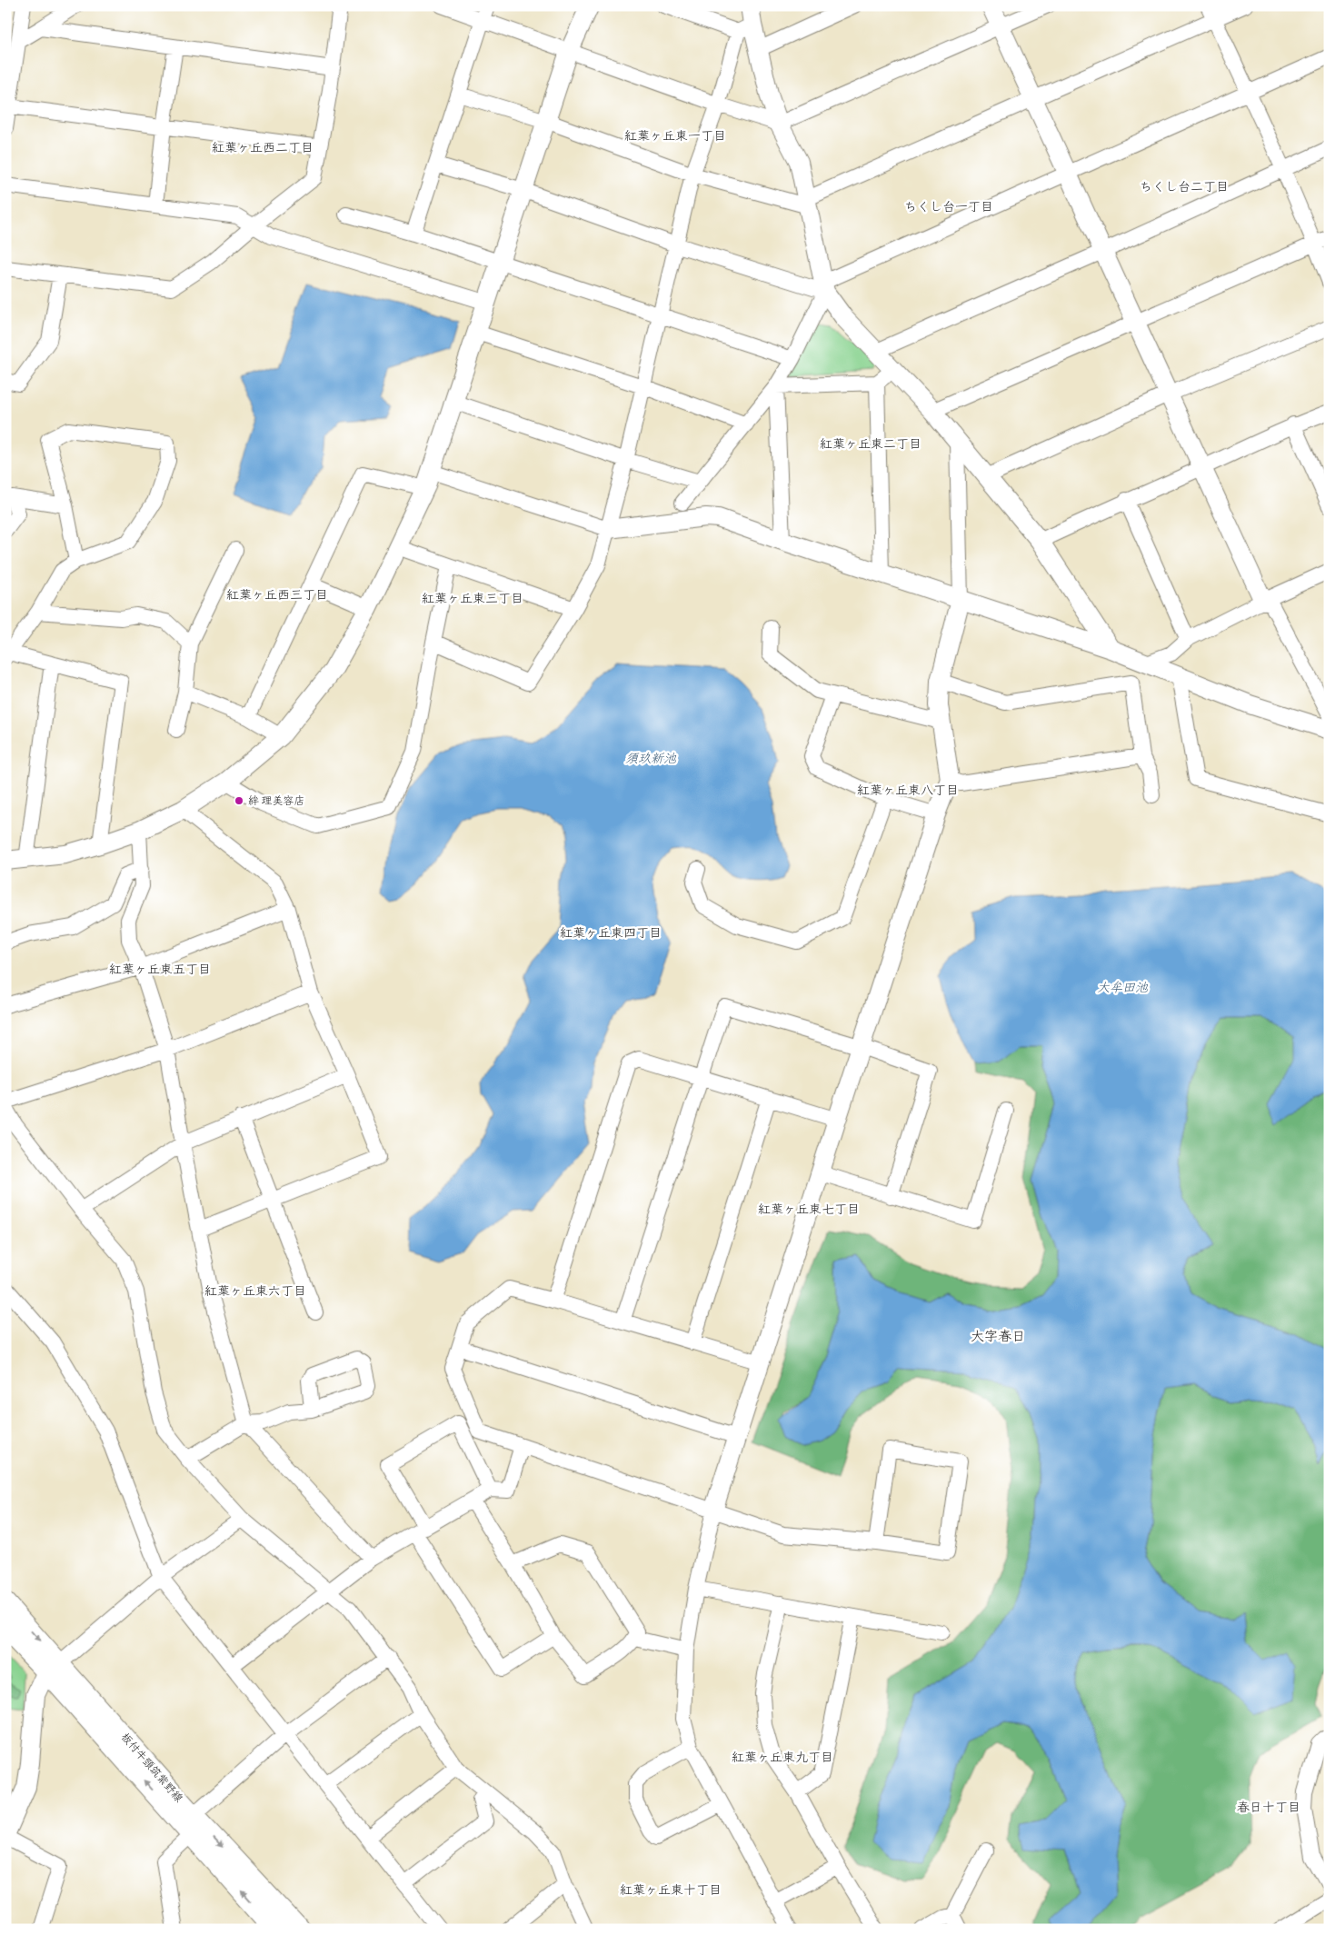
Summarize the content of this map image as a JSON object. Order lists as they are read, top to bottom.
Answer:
{
  "streets": {
    "main road": ["板付牛頸筑紫野線"]
  },
  "districts": [
    "紅葉ヶ丘東一丁目",
    "紅葉ヶ丘西二丁目",
    "ちくし台二丁目",
    "ちくし台一丁目",
    "紅葉ヶ丘東二丁目",
    "紅葉ヶ丘西三丁目",
    "紅葉ヶ丘東三丁目",
    "紅葉ヶ丘東八丁目",
    "紅葉ヶ丘東四丁目",
    "紅葉ヶ丘東五丁目",
    "紅葉ヶ丘東七丁目",
    "紅葉ヶ丘東六丁目",
    "大字春日",
    "紅葉ヶ丘東九丁目",
    "春日十丁目",
    "紅葉ヶ丘東十丁目"
  ],
  "water": ["須玖新池", "大牟田池"],
  "places": ["絆 理美容店"]
}
